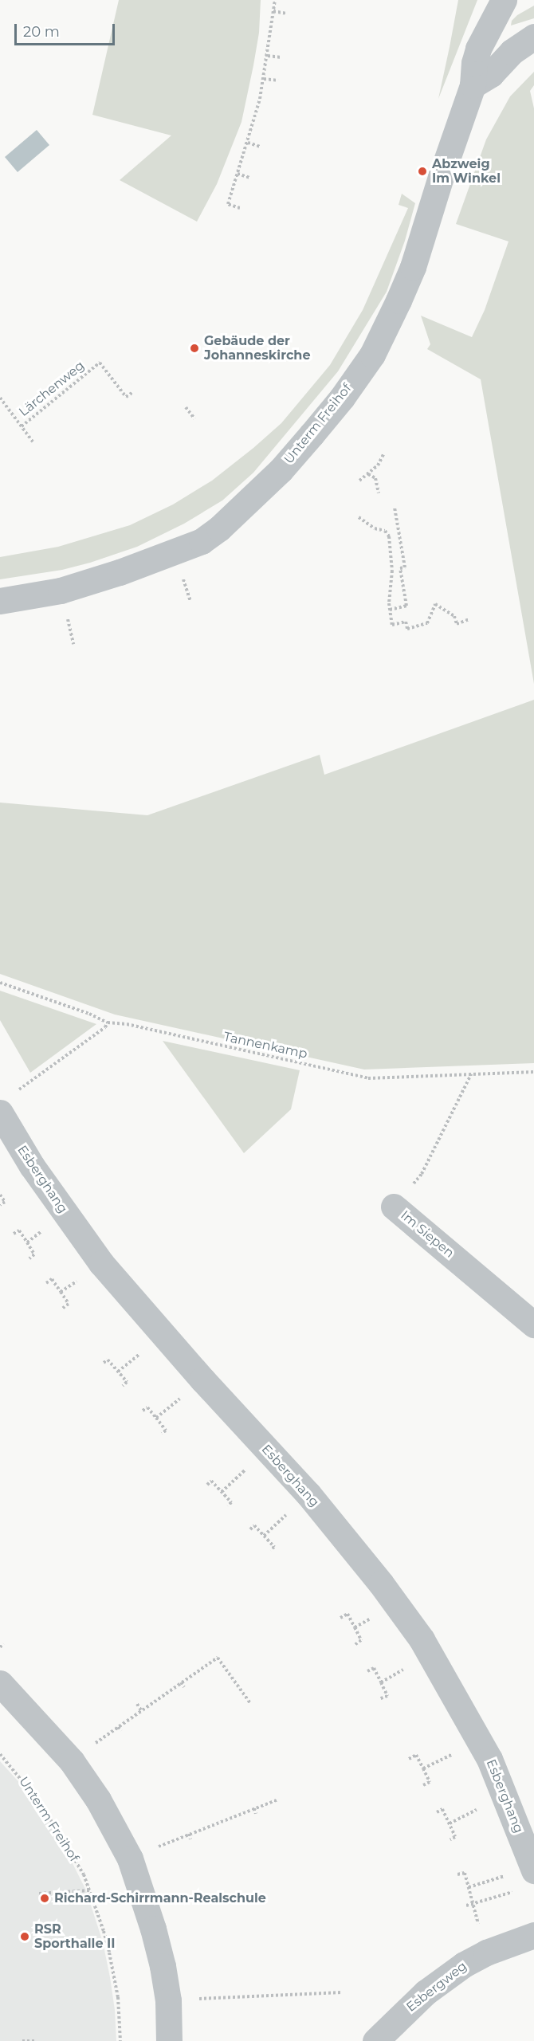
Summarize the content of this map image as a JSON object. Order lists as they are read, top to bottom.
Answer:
{
  "streets": {
    "street": [
      "Unterm Freihof",
      "Esberghang",
      "Im Siepen",
      "Esbergweg"
    ],
    "path": ["Lärchenweg", "Tannenkamp"]
  },
  "crossings": [
    ["Tannenkamp", "Im Siepen"]
  ],
  "places": [
    "Abzweig Im Winkel",
    "Gebäude der Johanneskirche",
    "Richard-Schirrmann-Realschule",
    "RSR Sporthalle II"
  ],
  "scale_bar": "20 m"
}
